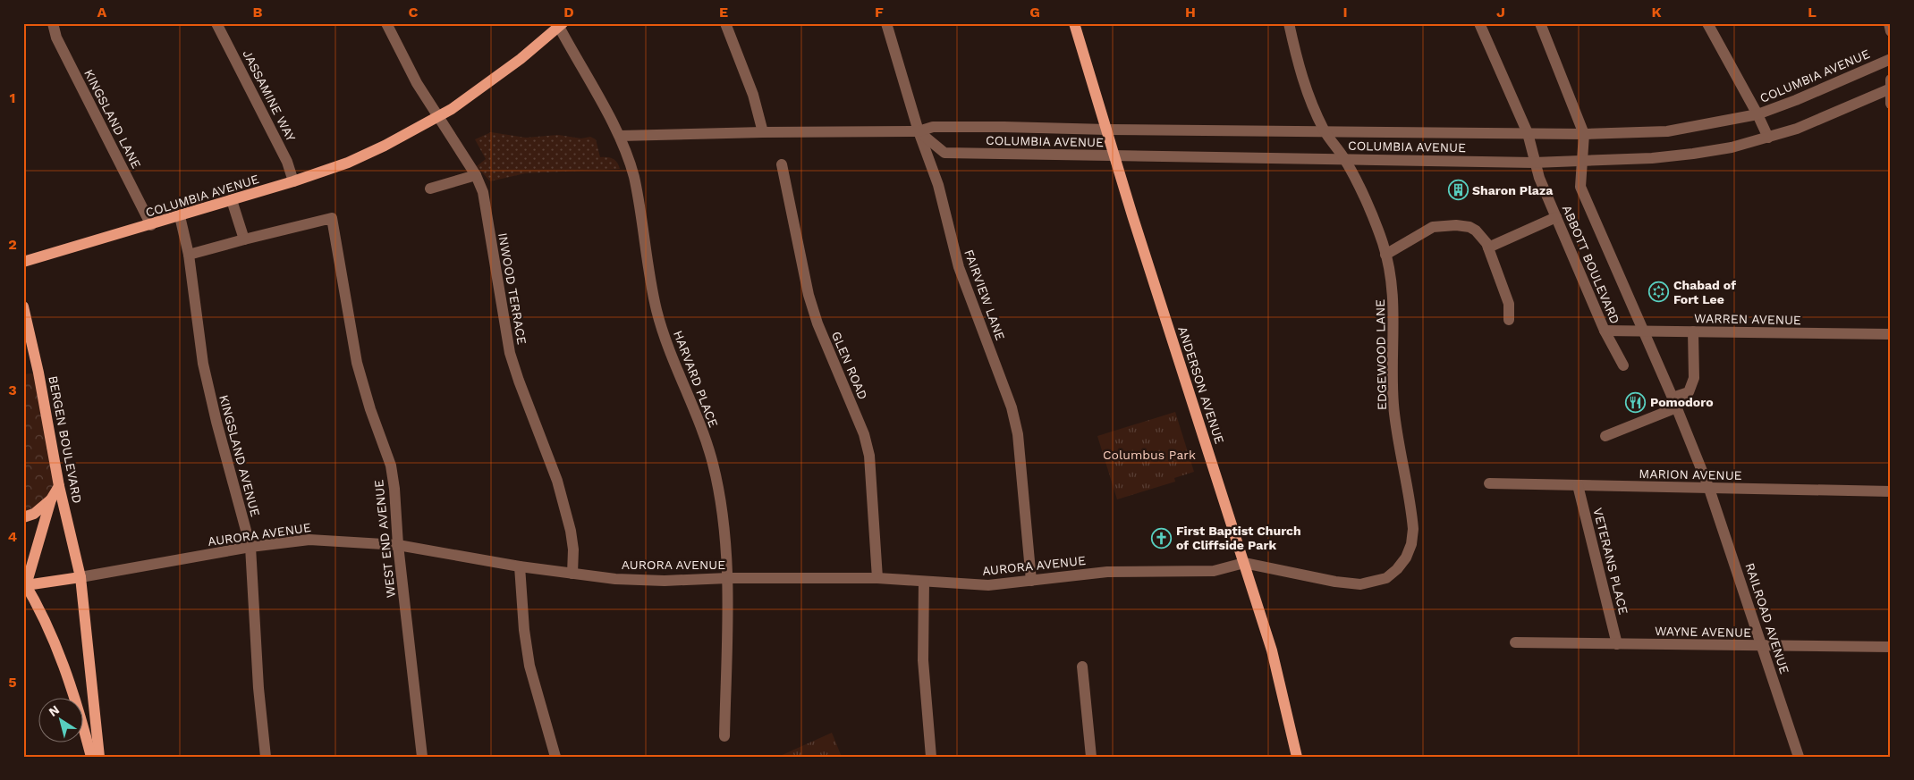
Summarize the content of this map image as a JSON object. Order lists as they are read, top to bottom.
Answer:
{
  "streets": {
    "main road": ["COLUMBIA AVENUE", "ANDERSON AVENUE", "BERGEN BOULEVARD"],
    "street": [
      "JASSAMINE WAY",
      "KINGSLAND LANE",
      "ABBOTT BOULEVARD",
      "INWOOD TERRACE",
      "FAIRVIEW LANE",
      "WARREN AVENUE",
      "EDGEWOOD LANE",
      "GLEN ROAD",
      "HARVARD PLACE",
      "KINGSLAND AVENUE",
      "MARION AVENUE",
      "AURORA AVENUE",
      "WEST END AVENUE",
      "VETERANS PLACE",
      "RAILROAD AVENUE",
      "WAYNE AVENUE"
    ]
  },
  "crossings": [
    ["COLUMBIA AVENUE", "JASSAMINE WAY"],
    ["COLUMBIA AVENUE", "KINGSLAND LANE"],
    ["COLUMBIA AVENUE", "ABBOTT BOULEVARD"],
    ["COLUMBIA AVENUE", "INWOOD TERRACE"],
    ["COLUMBIA AVENUE", "FAIRVIEW LANE"],
    ["COLUMBIA AVENUE", "EDGEWOOD LANE"],
    ["COLUMBIA AVENUE", "HARVARD PLACE"],
    ["COLUMBIA AVENUE", "ANDERSON AVENUE"],
    ["COLUMBIA AVENUE", "KINGSLAND AVENUE"],
    ["ABBOTT BOULEVARD", "WARREN AVENUE"],
    ["ABBOTT BOULEVARD", "MARION AVENUE"],
    ["ABBOTT BOULEVARD", "RAILROAD AVENUE"],
    ["INWOOD TERRACE", "AURORA AVENUE"],
    ["FAIRVIEW LANE", "AURORA AVENUE"],
    ["EDGEWOOD LANE", "ANDERSON AVENUE"],
    ["EDGEWOOD LANE", "AURORA AVENUE"],
    ["GLEN ROAD", "AURORA AVENUE"],
    ["HARVARD PLACE", "AURORA AVENUE"],
    ["ANDERSON AVENUE", "AURORA AVENUE"],
    ["BERGEN BOULEVARD", "AURORA AVENUE"],
    ["KINGSLAND AVENUE", "AURORA AVENUE"],
    ["MARION AVENUE", "VETERANS PLACE"],
    ["MARION AVENUE", "RAILROAD AVENUE"],
    ["AURORA AVENUE", "WEST END AVENUE"],
    ["VETERANS PLACE", "WAYNE AVENUE"],
    ["RAILROAD AVENUE", "WAYNE AVENUE"]
  ],
  "parks": ["Columbus Park"],
  "places": {
    "building": ["Sharon Plaza"],
    "synagogue": ["Chabad of Fort Lee"],
    "restaurant": ["Pomodoro"],
    "church": ["First Baptist Church of Cliffside Park"]
  },
  "north": "top left",
  "grid": {
    "columns": [
      "A",
      "B",
      "C",
      "D",
      "E",
      "F",
      "G",
      "H",
      "I",
      "J",
      "K",
      "L"
    ],
    "rows": [
      "1",
      "2",
      "3",
      "4",
      "5"
    ]
  }
}
